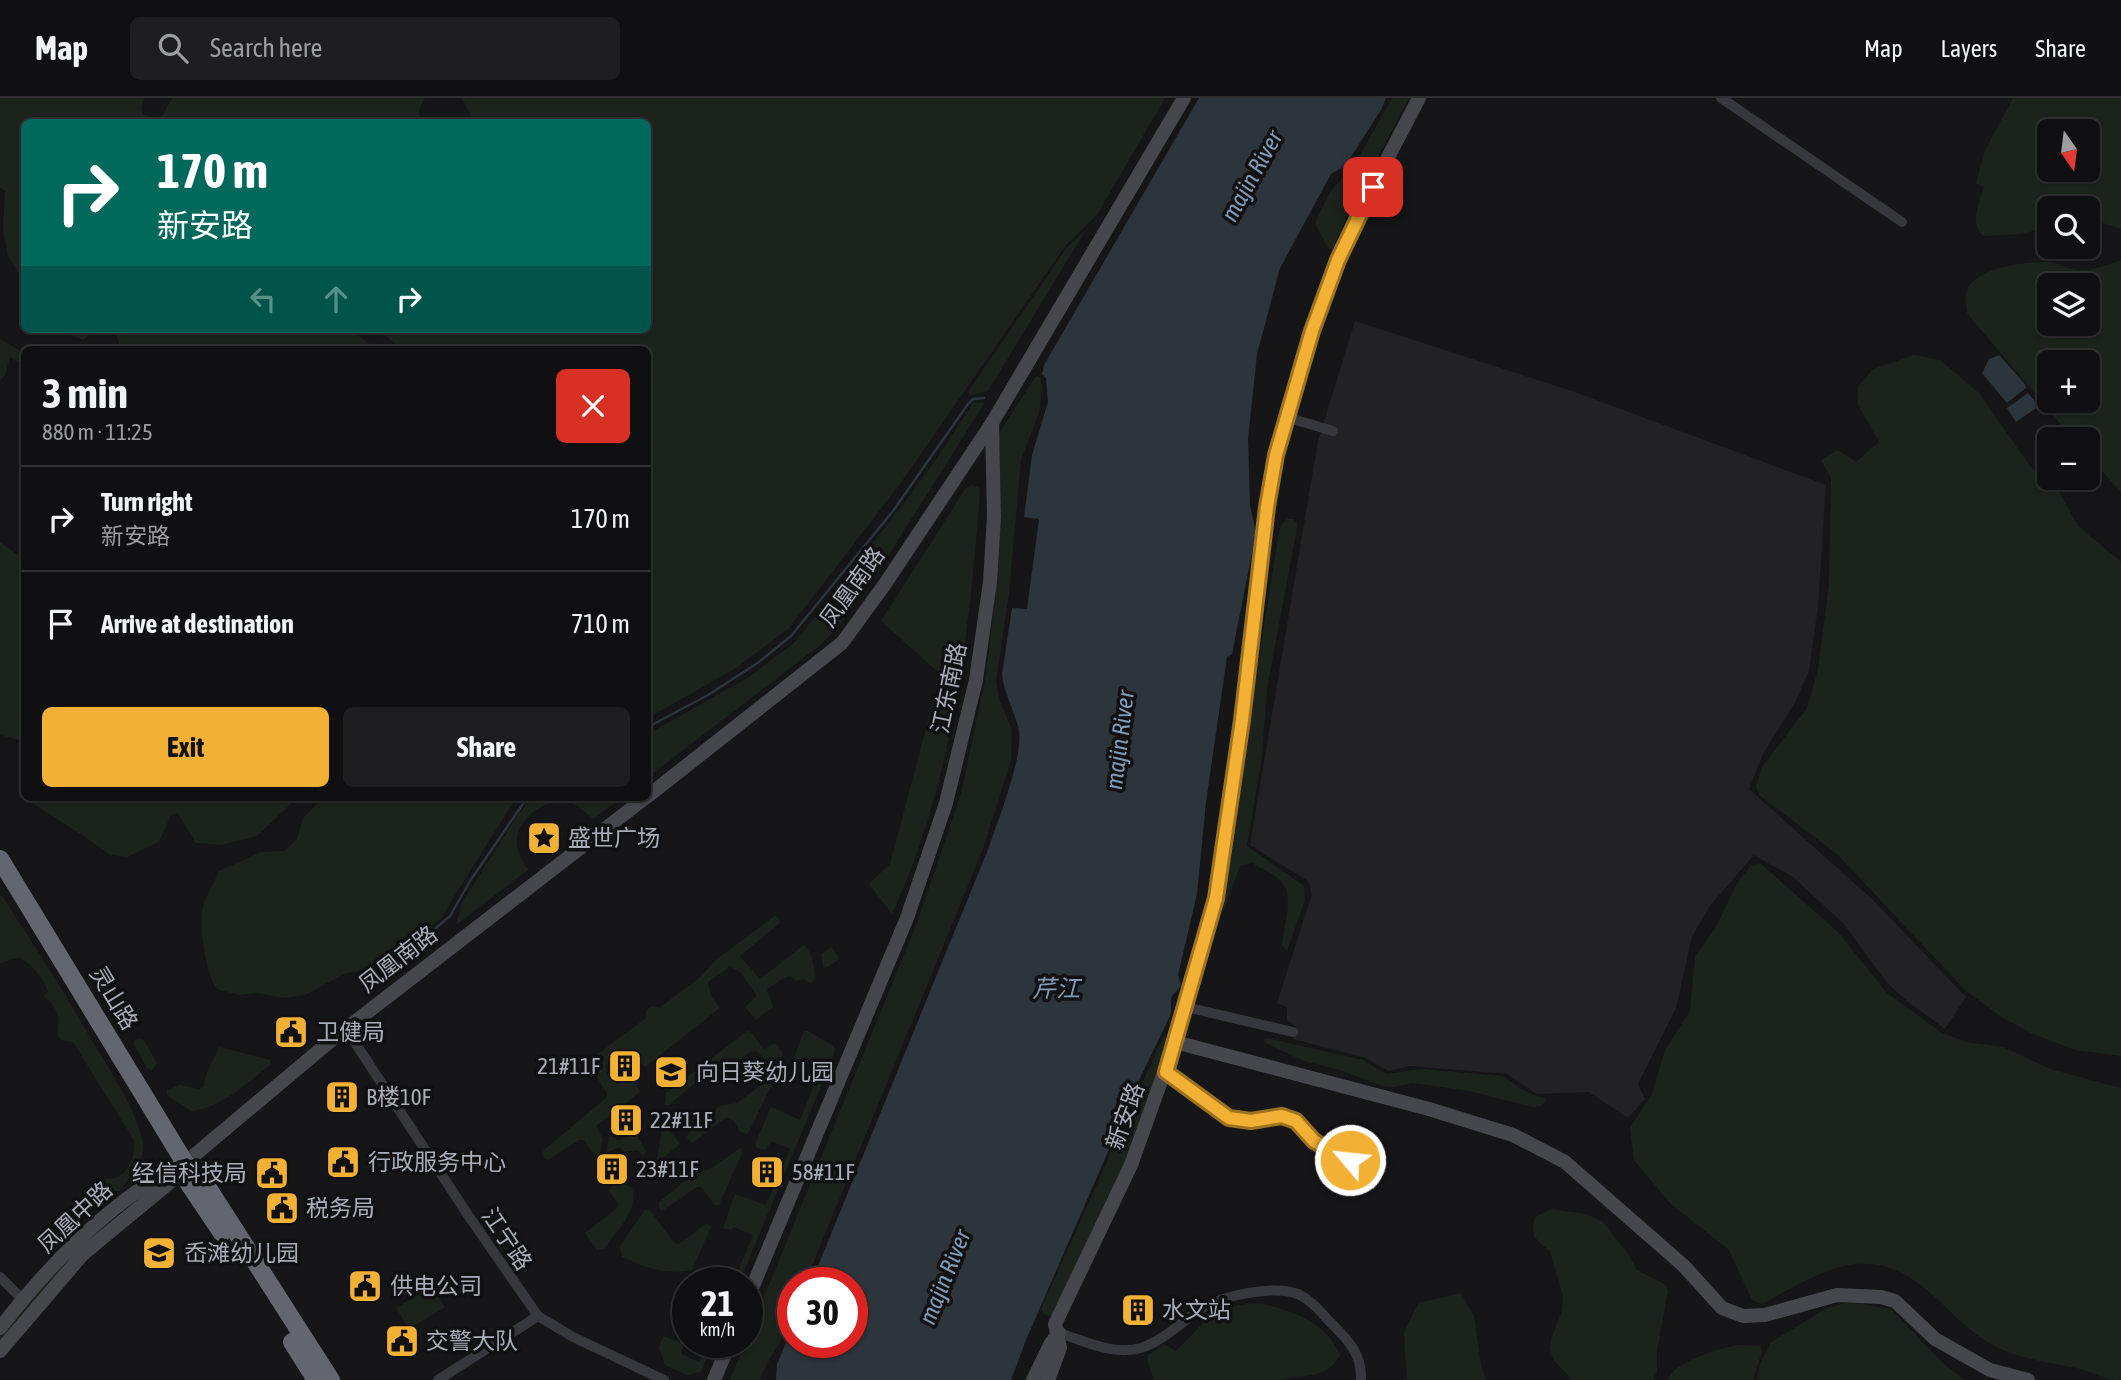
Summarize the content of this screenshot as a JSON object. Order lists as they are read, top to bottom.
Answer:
{
  "streets": {
    "highway": ["灵山路"],
    "main road": [
      "凤凰南路",
      "江东南路",
      "新安路",
      "凤凰中路"
    ],
    "street": ["江宁路"]
  },
  "crossings": [
    ["凤凰南路", "江东南路"],
    ["凤凰南路", "灵山路"],
    ["凤凰南路", "凤凰中路"],
    ["凤凰南路", "江宁路"],
    ["灵山路", "凤凰中路"]
  ],
  "water": ["majin River", "芹江"],
  "places": {
    "place": ["盛世广场"],
    "public building": [
      "卫健局",
      "行政服务中心",
      "经信科技局",
      "税务局",
      "供电公司",
      "交警大队"
    ],
    "building": [
      "21#11F",
      "B楼10F",
      "22#11F",
      "23#11F",
      "58#11F",
      "水文站"
    ],
    "school or university": ["向日葵幼儿园", "岙滩幼儿园"]
  },
  "north": "bottom",
  "page": {
    "header": "Map",
    "search": "Search here",
    "nav": ["Map", "Layers", "Share"],
    "map_buttons": ["+", "−"],
    "turn": ["170 m", "新安路"],
    "heading": ["3 min", "880 m · 11:25"],
    "list": [
      {
        "name": "Turn right",
        "note": "新安路",
        "value": "170 m"
      },
      {
        "name": "Arrive at destination",
        "value": "710 m"
      }
    ],
    "buttons": ["Exit", "Share"],
    "speed": "21 km/h",
    "limit": "30"
  }
}
